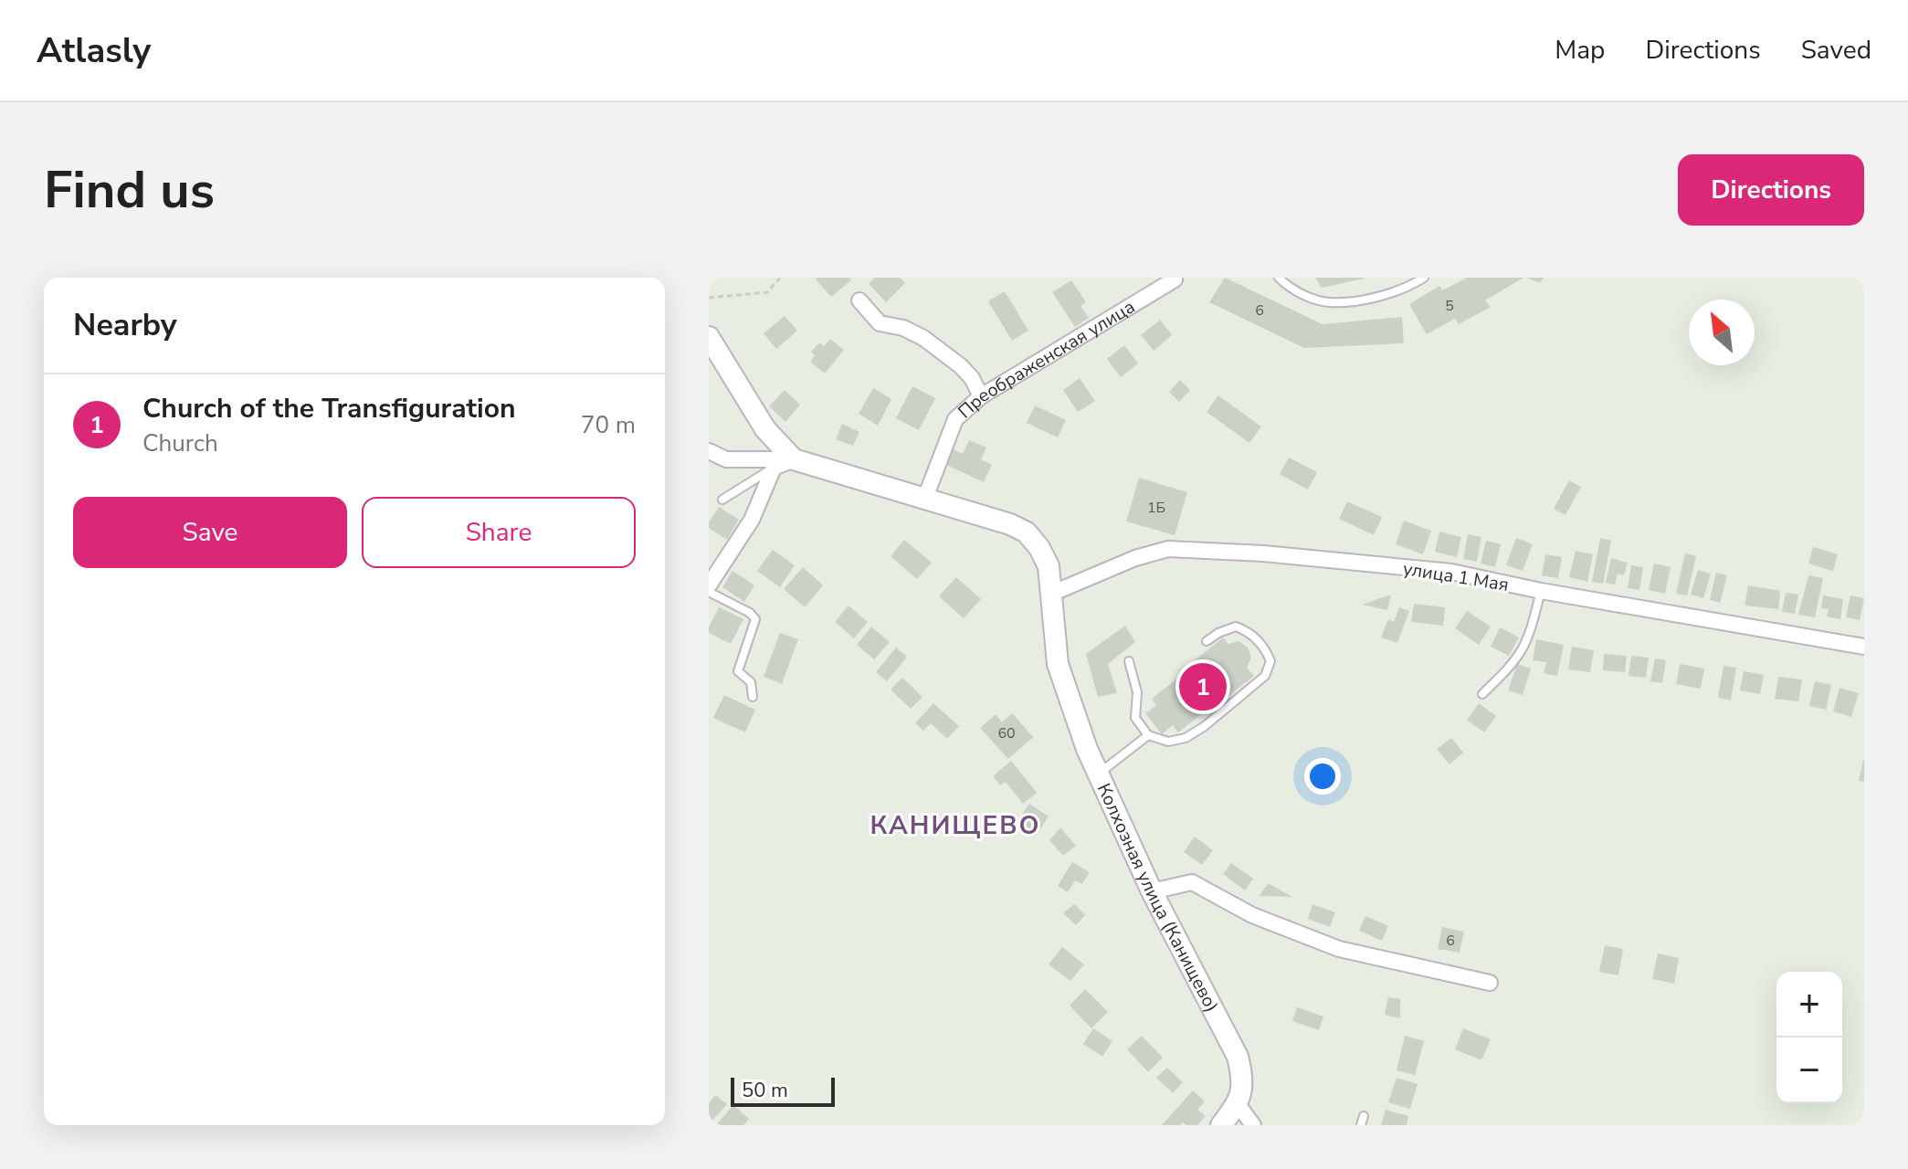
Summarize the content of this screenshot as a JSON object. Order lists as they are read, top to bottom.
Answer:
{
  "streets": {
    "street": ["Преображенская улица", "улица 1 Мая", "Колхозная улица (Канищево)"]
  },
  "crossings": [
    ["улица 1 Мая", "Колхозная улица (Канищево)"]
  ],
  "districts": ["КАНИЩЕВО"],
  "house_numbers": [
    "5",
    "6",
    "1Б",
    "60",
    "6"
  ],
  "scale_bar": "50 m",
  "north": "top left",
  "page": {
    "header": "Atlasly",
    "nav": ["Map", "Directions", "Saved"],
    "buttons": [
      "Directions",
      ["Save", "Share"]
    ],
    "title": "Find us",
    "heading": "Nearby",
    "list": [
      {
        "mark": "1",
        "name": "Church of the Transfiguration",
        "note": "Church",
        "value": "70 m"
      }
    ],
    "pins": "1",
    "map_buttons": ["+", "−"],
    "scale": "50 m"
  }
}
